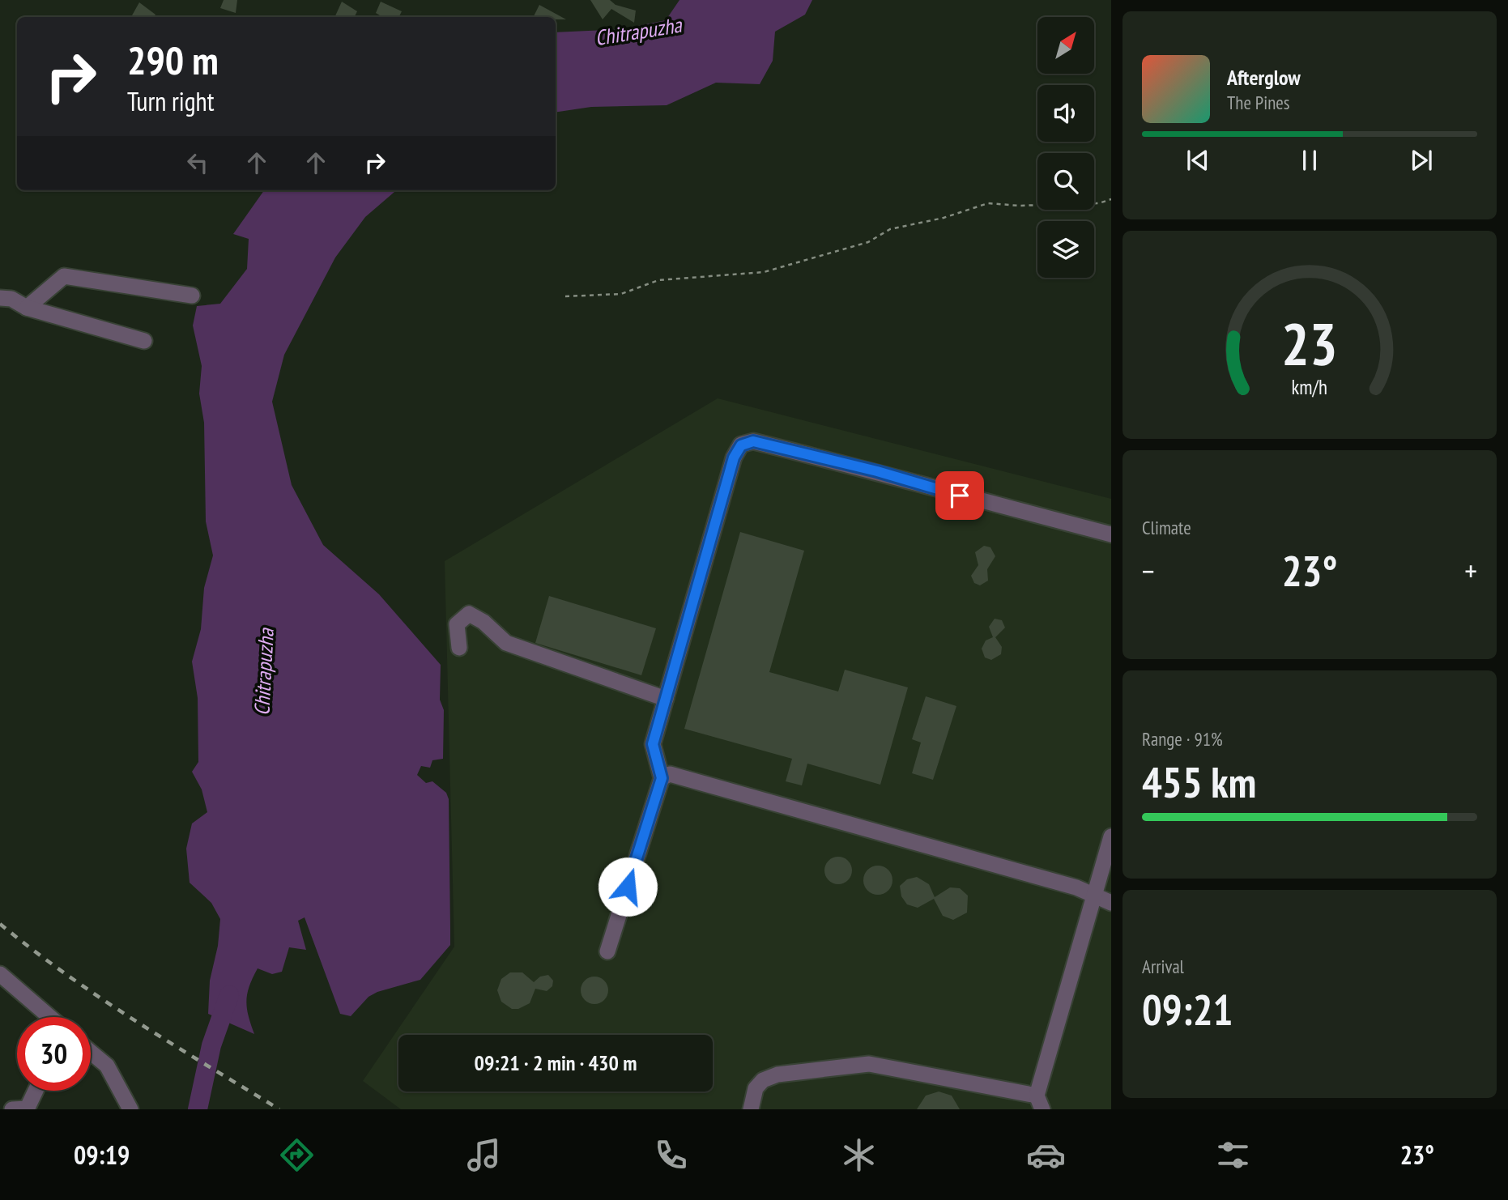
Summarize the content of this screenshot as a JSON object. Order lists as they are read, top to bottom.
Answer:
{
  "water": ["Chitrapuzha"],
  "north": "top right",
  "page": {
    "turn": ["290 m", "Turn right"],
    "song": ["Afterglow", "The Pines"],
    "tile": [
      "Climate",
      ["Range · 91%", "455 km"],
      ["Arrival", "09:21"]
    ],
    "heat": ["−", "23°", "+"],
    "limit": "30",
    "trip": "09:21 · 2 min · 430 m",
    "tabs": ["09:19", "23°"],
    "gauge": ["23", "km/h"]
  }
}
